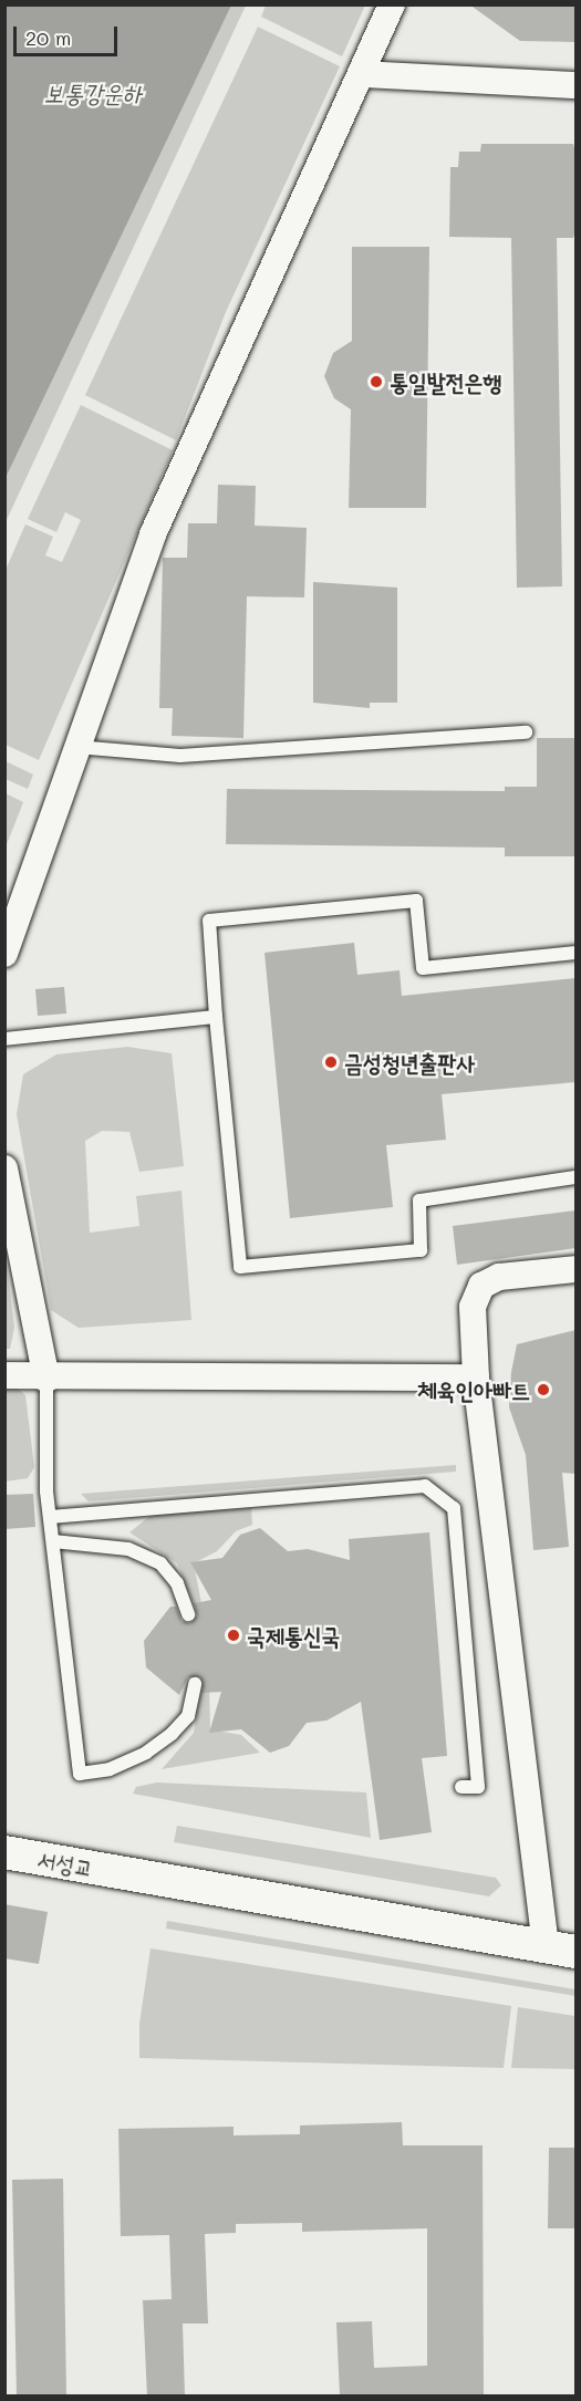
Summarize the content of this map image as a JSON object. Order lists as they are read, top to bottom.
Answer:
{
  "streets": {
    "street": ["서성교"]
  },
  "water": ["보통강운하"],
  "places": [
    "통일발전은행",
    "금성청년출판사",
    "체육인아빠트",
    "국제통신국"
  ],
  "scale_bar": "20 m"
}
